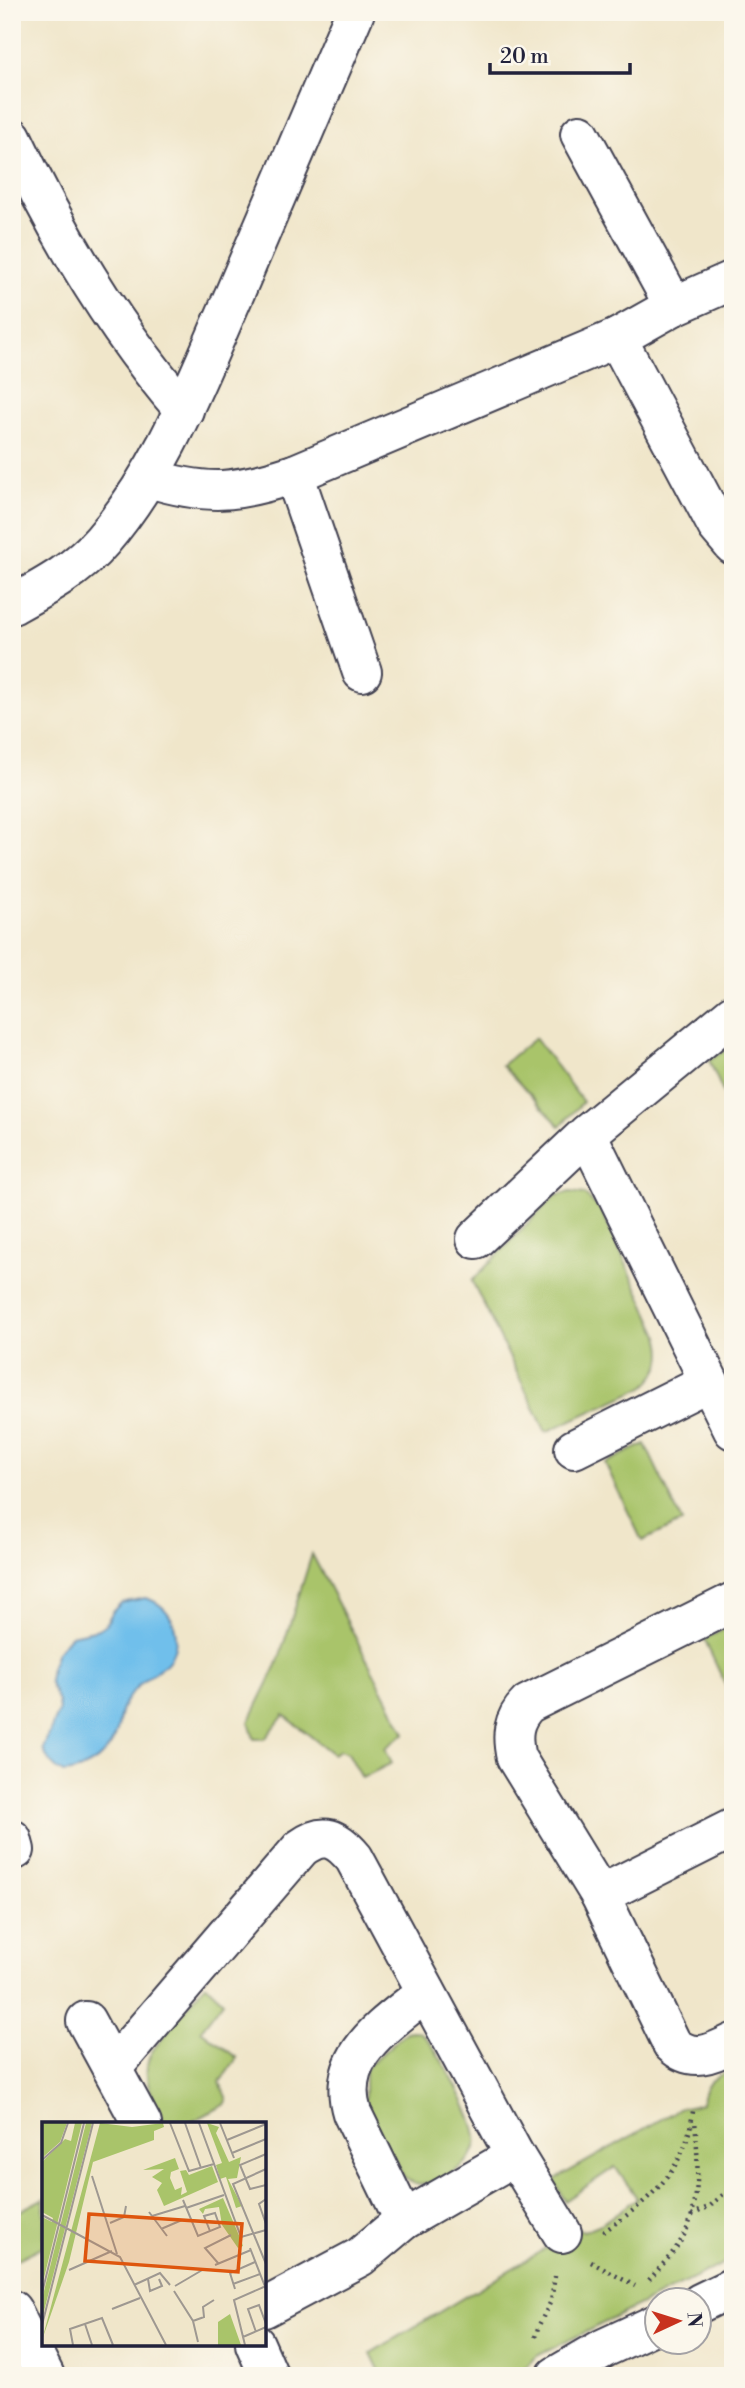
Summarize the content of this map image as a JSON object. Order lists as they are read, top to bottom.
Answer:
{
  "scale_bar": "20 m",
  "north": "right"
}
